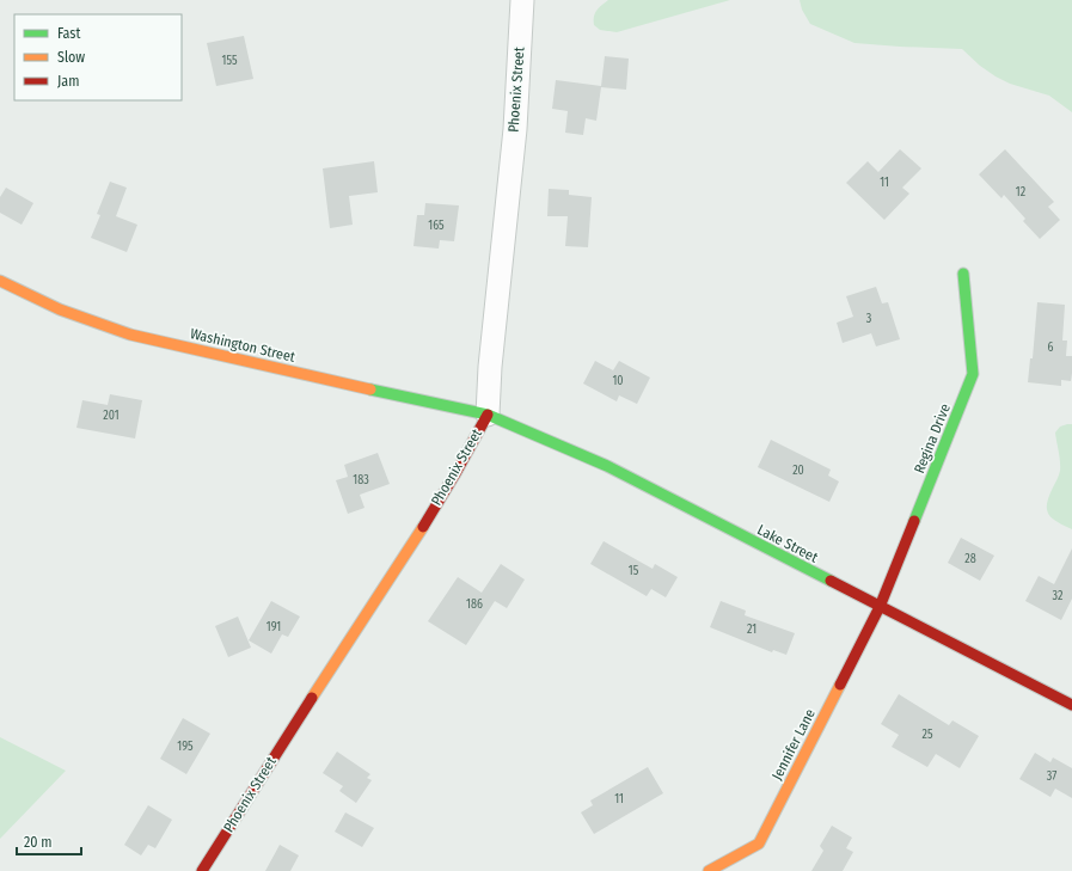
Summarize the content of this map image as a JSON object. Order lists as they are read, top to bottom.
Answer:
{
  "streets": {
    "street": [
      "Phoenix Street",
      "Washington Street",
      "Regina Drive",
      "Lake Street",
      "Jennifer Lane"
    ]
  },
  "crossings": [
    ["Phoenix Street", "Washington Street"],
    ["Phoenix Street", "Lake Street"],
    ["Washington Street", "Lake Street"],
    ["Regina Drive", "Lake Street"],
    ["Regina Drive", "Jennifer Lane"],
    ["Lake Street", "Jennifer Lane"]
  ],
  "house_numbers": [
    "155",
    "11",
    "12",
    "165",
    "3",
    "6",
    "10",
    "201",
    "20",
    "183",
    "28",
    "15",
    "32",
    "186",
    "191",
    "21",
    "25",
    "195",
    "37",
    "11"
  ],
  "legend": ["Fast", "Slow", "Jam"],
  "scale_bar": "20 m"
}
